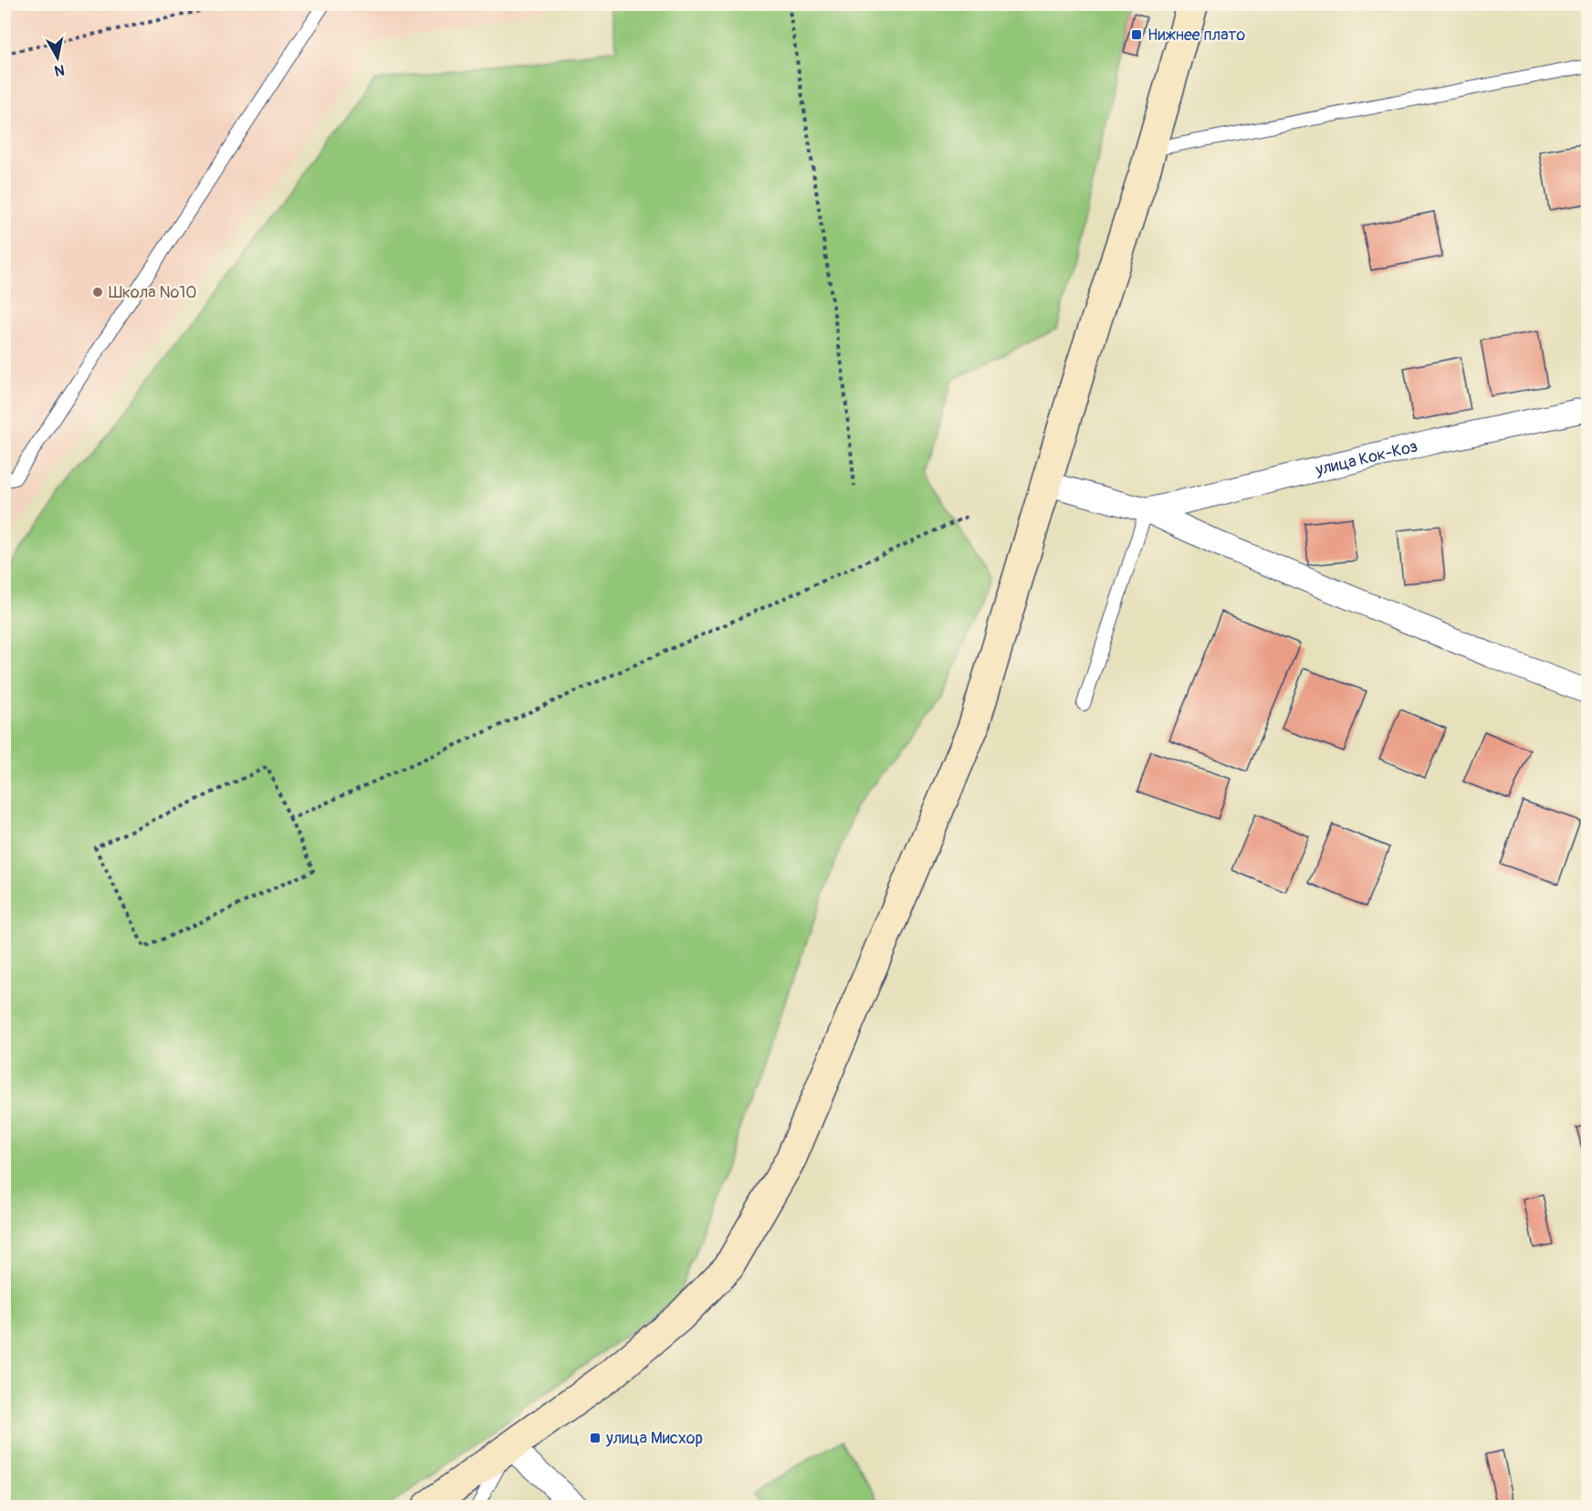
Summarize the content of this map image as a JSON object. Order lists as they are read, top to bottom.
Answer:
{
  "streets": {
    "street": ["улица Кок-Коз"]
  },
  "places": {
    "transit": ["Нижнее плато", "улица Мисхор"],
    "other": ["Школа №10"]
  },
  "north": "bottom"
}
